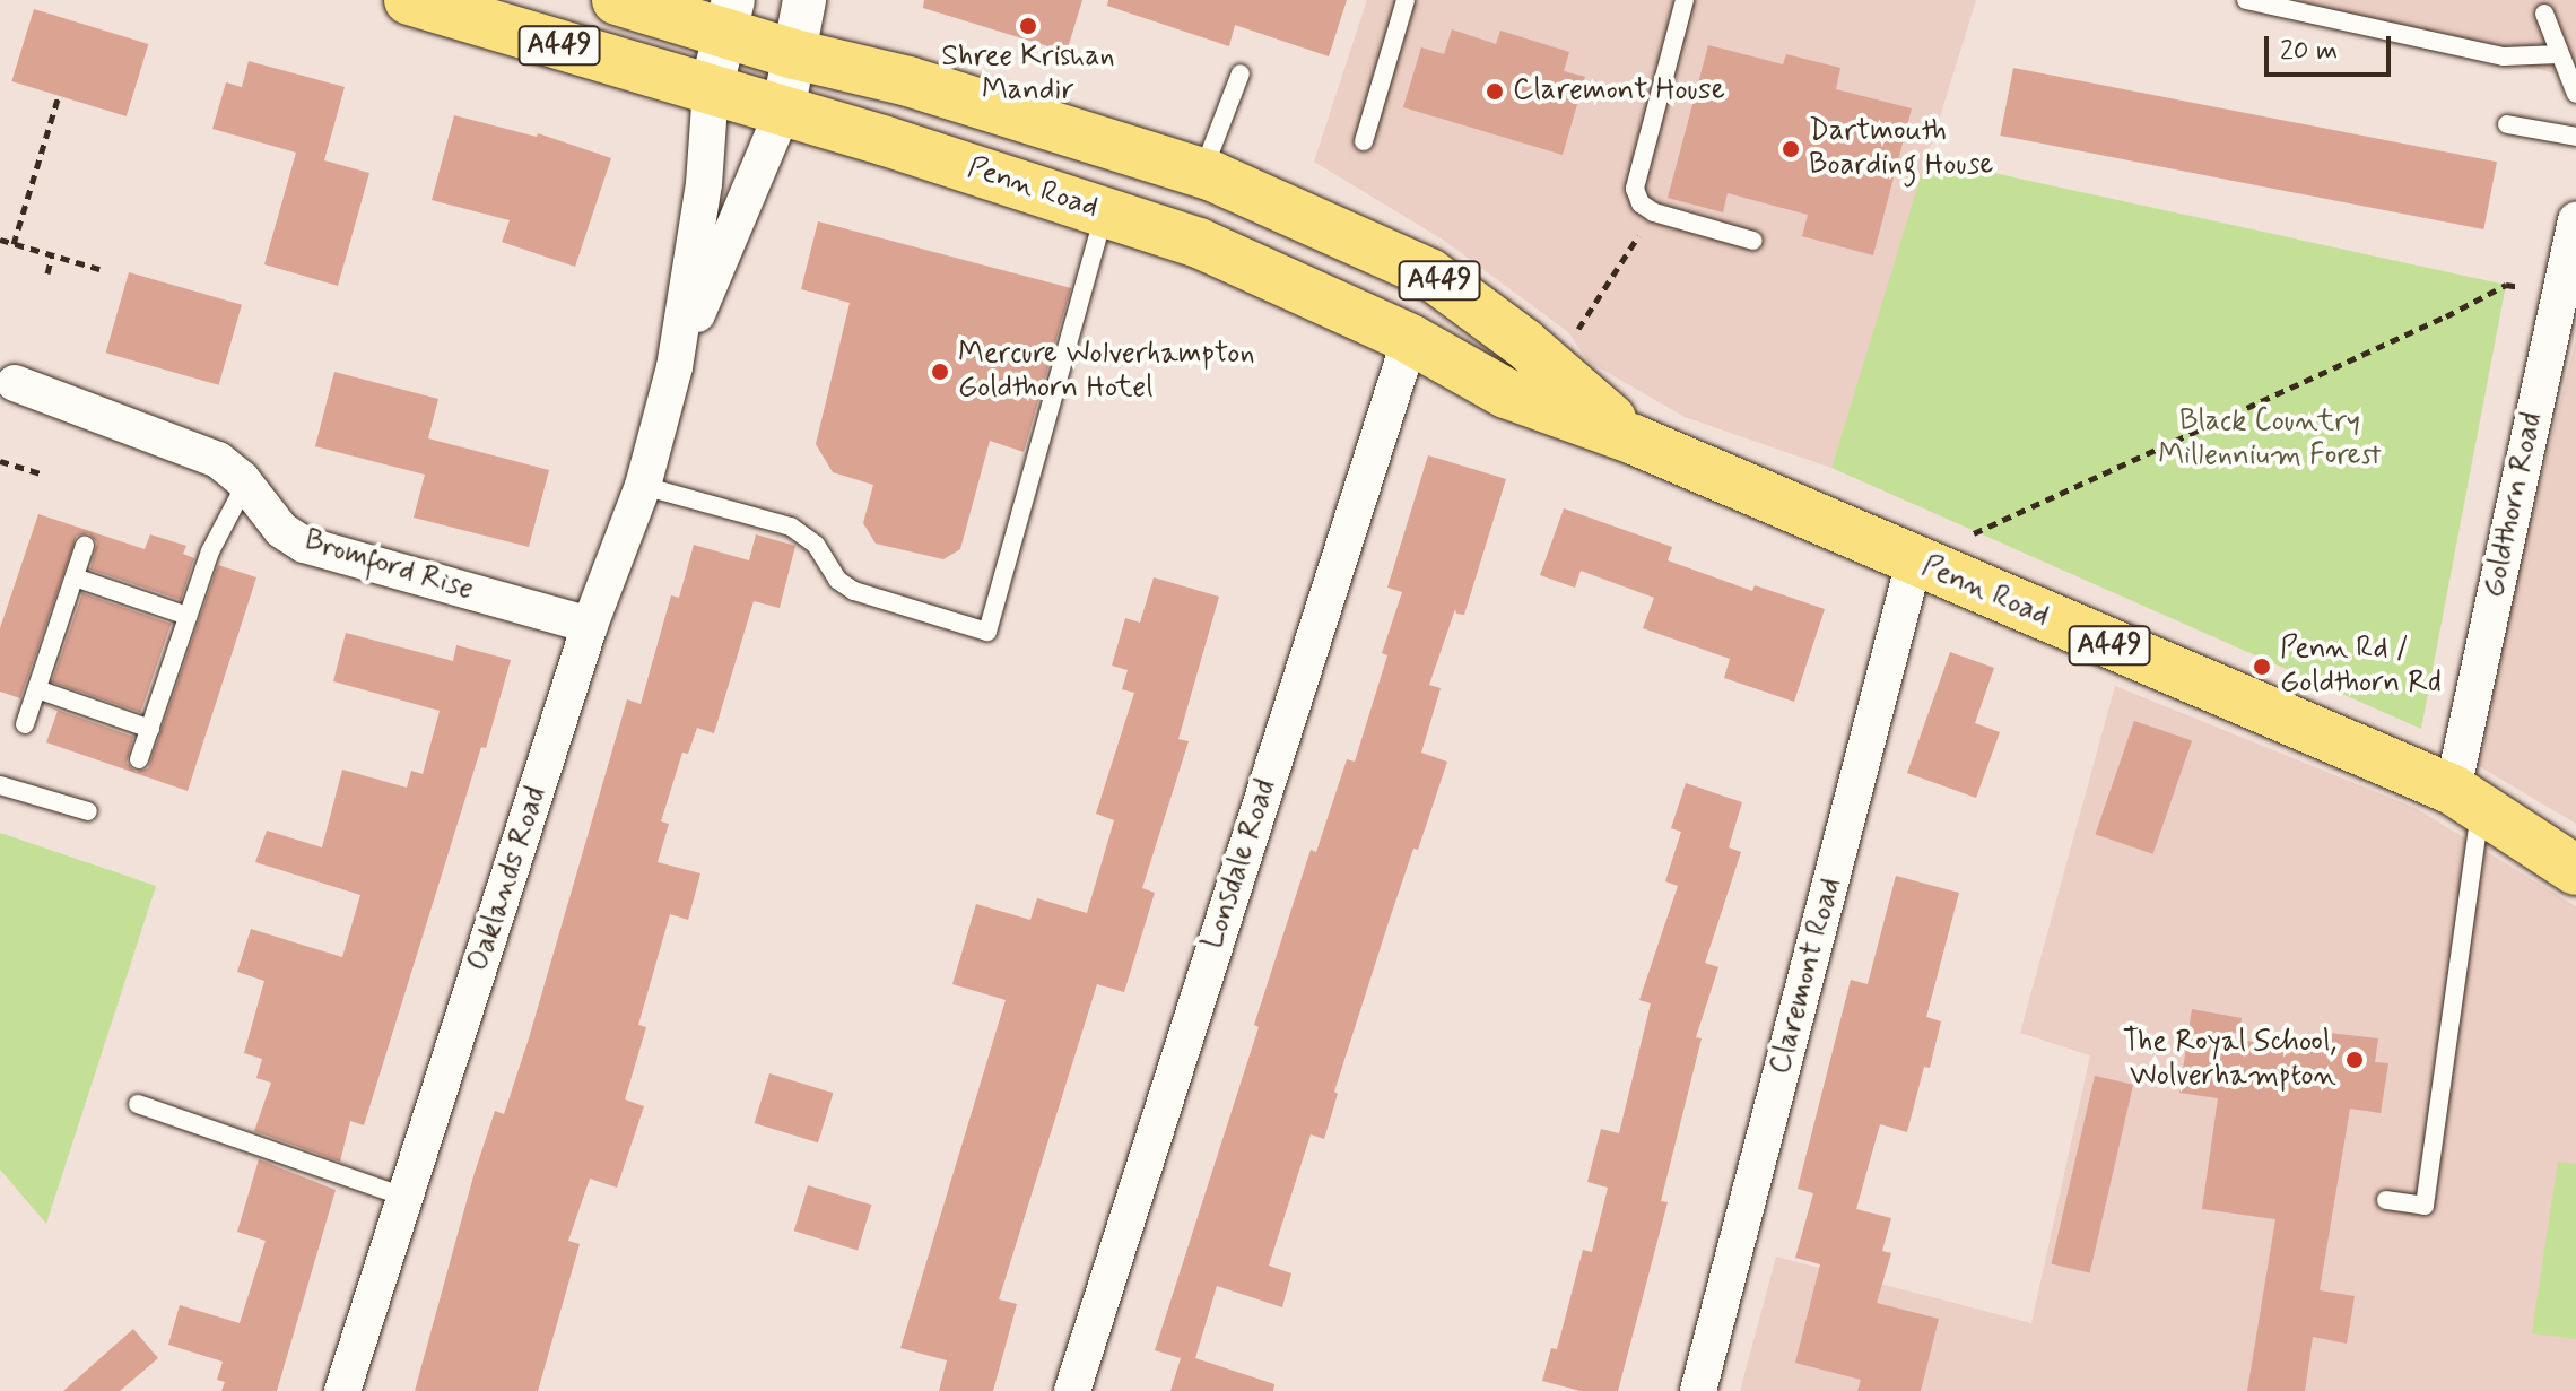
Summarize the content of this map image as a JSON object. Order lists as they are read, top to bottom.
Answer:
{
  "streets": {
    "highway": ["A449", "Penn Road"],
    "street": [
      "Goldthorn Road",
      "Bromford Rise",
      "Lonsdale Road",
      "Oaklands Road",
      "Claremont Road"
    ]
  },
  "crossings": [
    ["Penn Road", "Goldthorn Road"],
    ["Penn Road", "Lonsdale Road"],
    ["Penn Road", "Oaklands Road"],
    ["Penn Road", "Claremont Road"],
    ["Bromford Rise", "Oaklands Road"]
  ],
  "parks": ["Black Country Millennium Forest"],
  "places": [
    "Shree Krishan Mandir",
    "Claremont House",
    "Dartmouth Boarding House",
    "Mercure Wolverhampton Goldthorn Hotel",
    "Penn Rd / Goldthorn Rd",
    "The Royal School, Wolverhampton"
  ],
  "scale_bar": "20 m"
}
